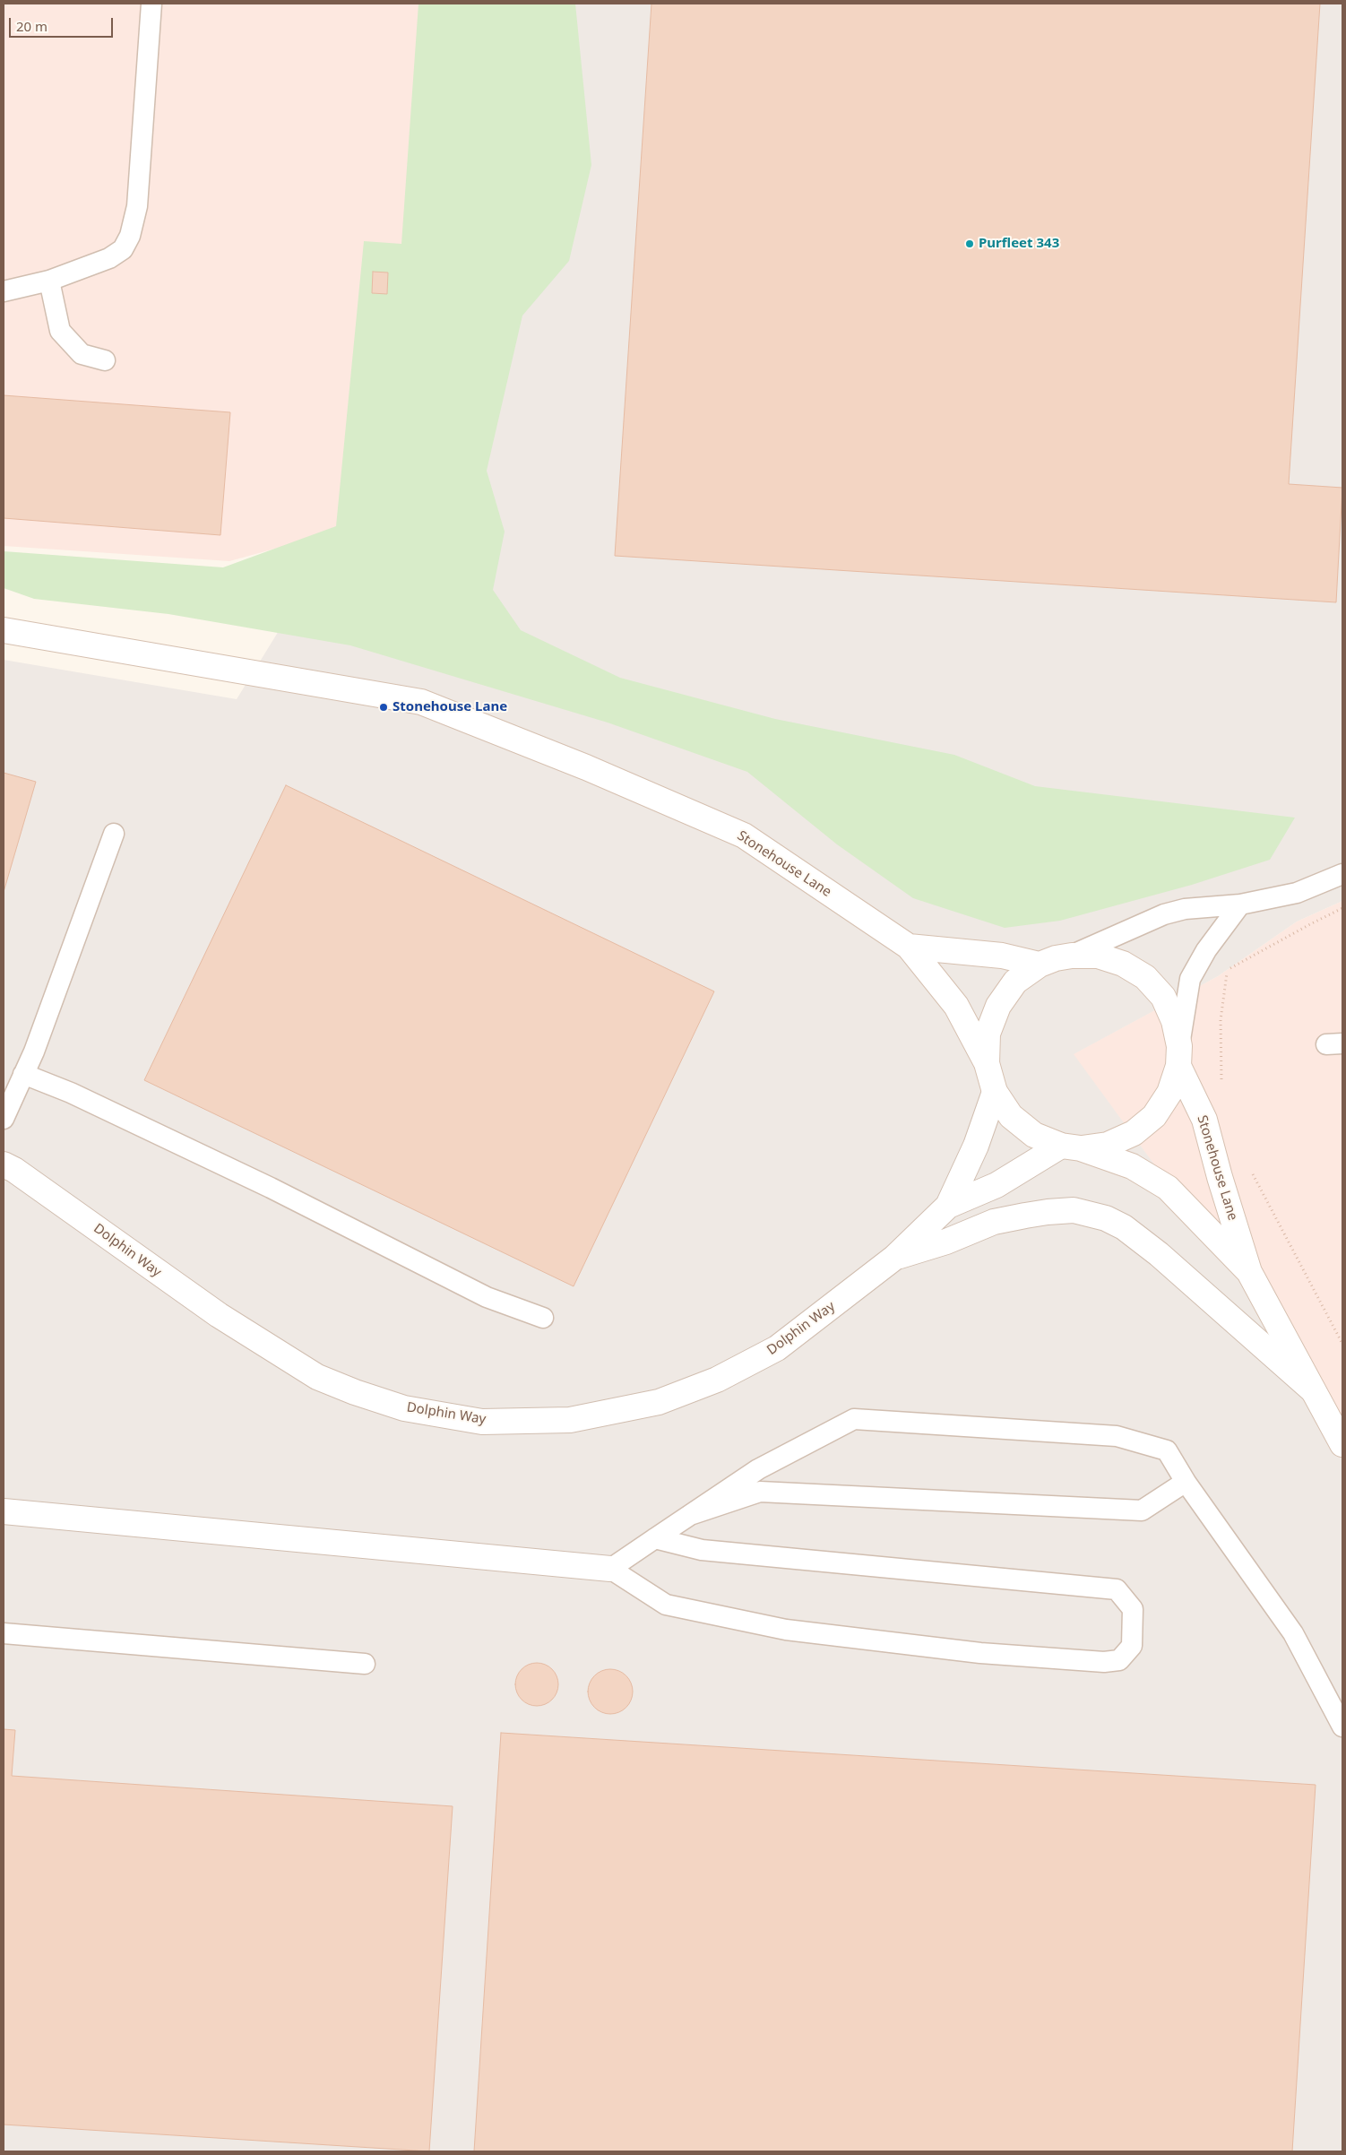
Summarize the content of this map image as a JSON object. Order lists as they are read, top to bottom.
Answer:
{
  "streets": {
    "street": ["Stonehouse Lane", "Dolphin Way"]
  },
  "crossings": [
    ["Stonehouse Lane", "Dolphin Way"]
  ],
  "places": ["Purfleet 343", "Stonehouse Lane"],
  "scale_bar": "20 m"
}
